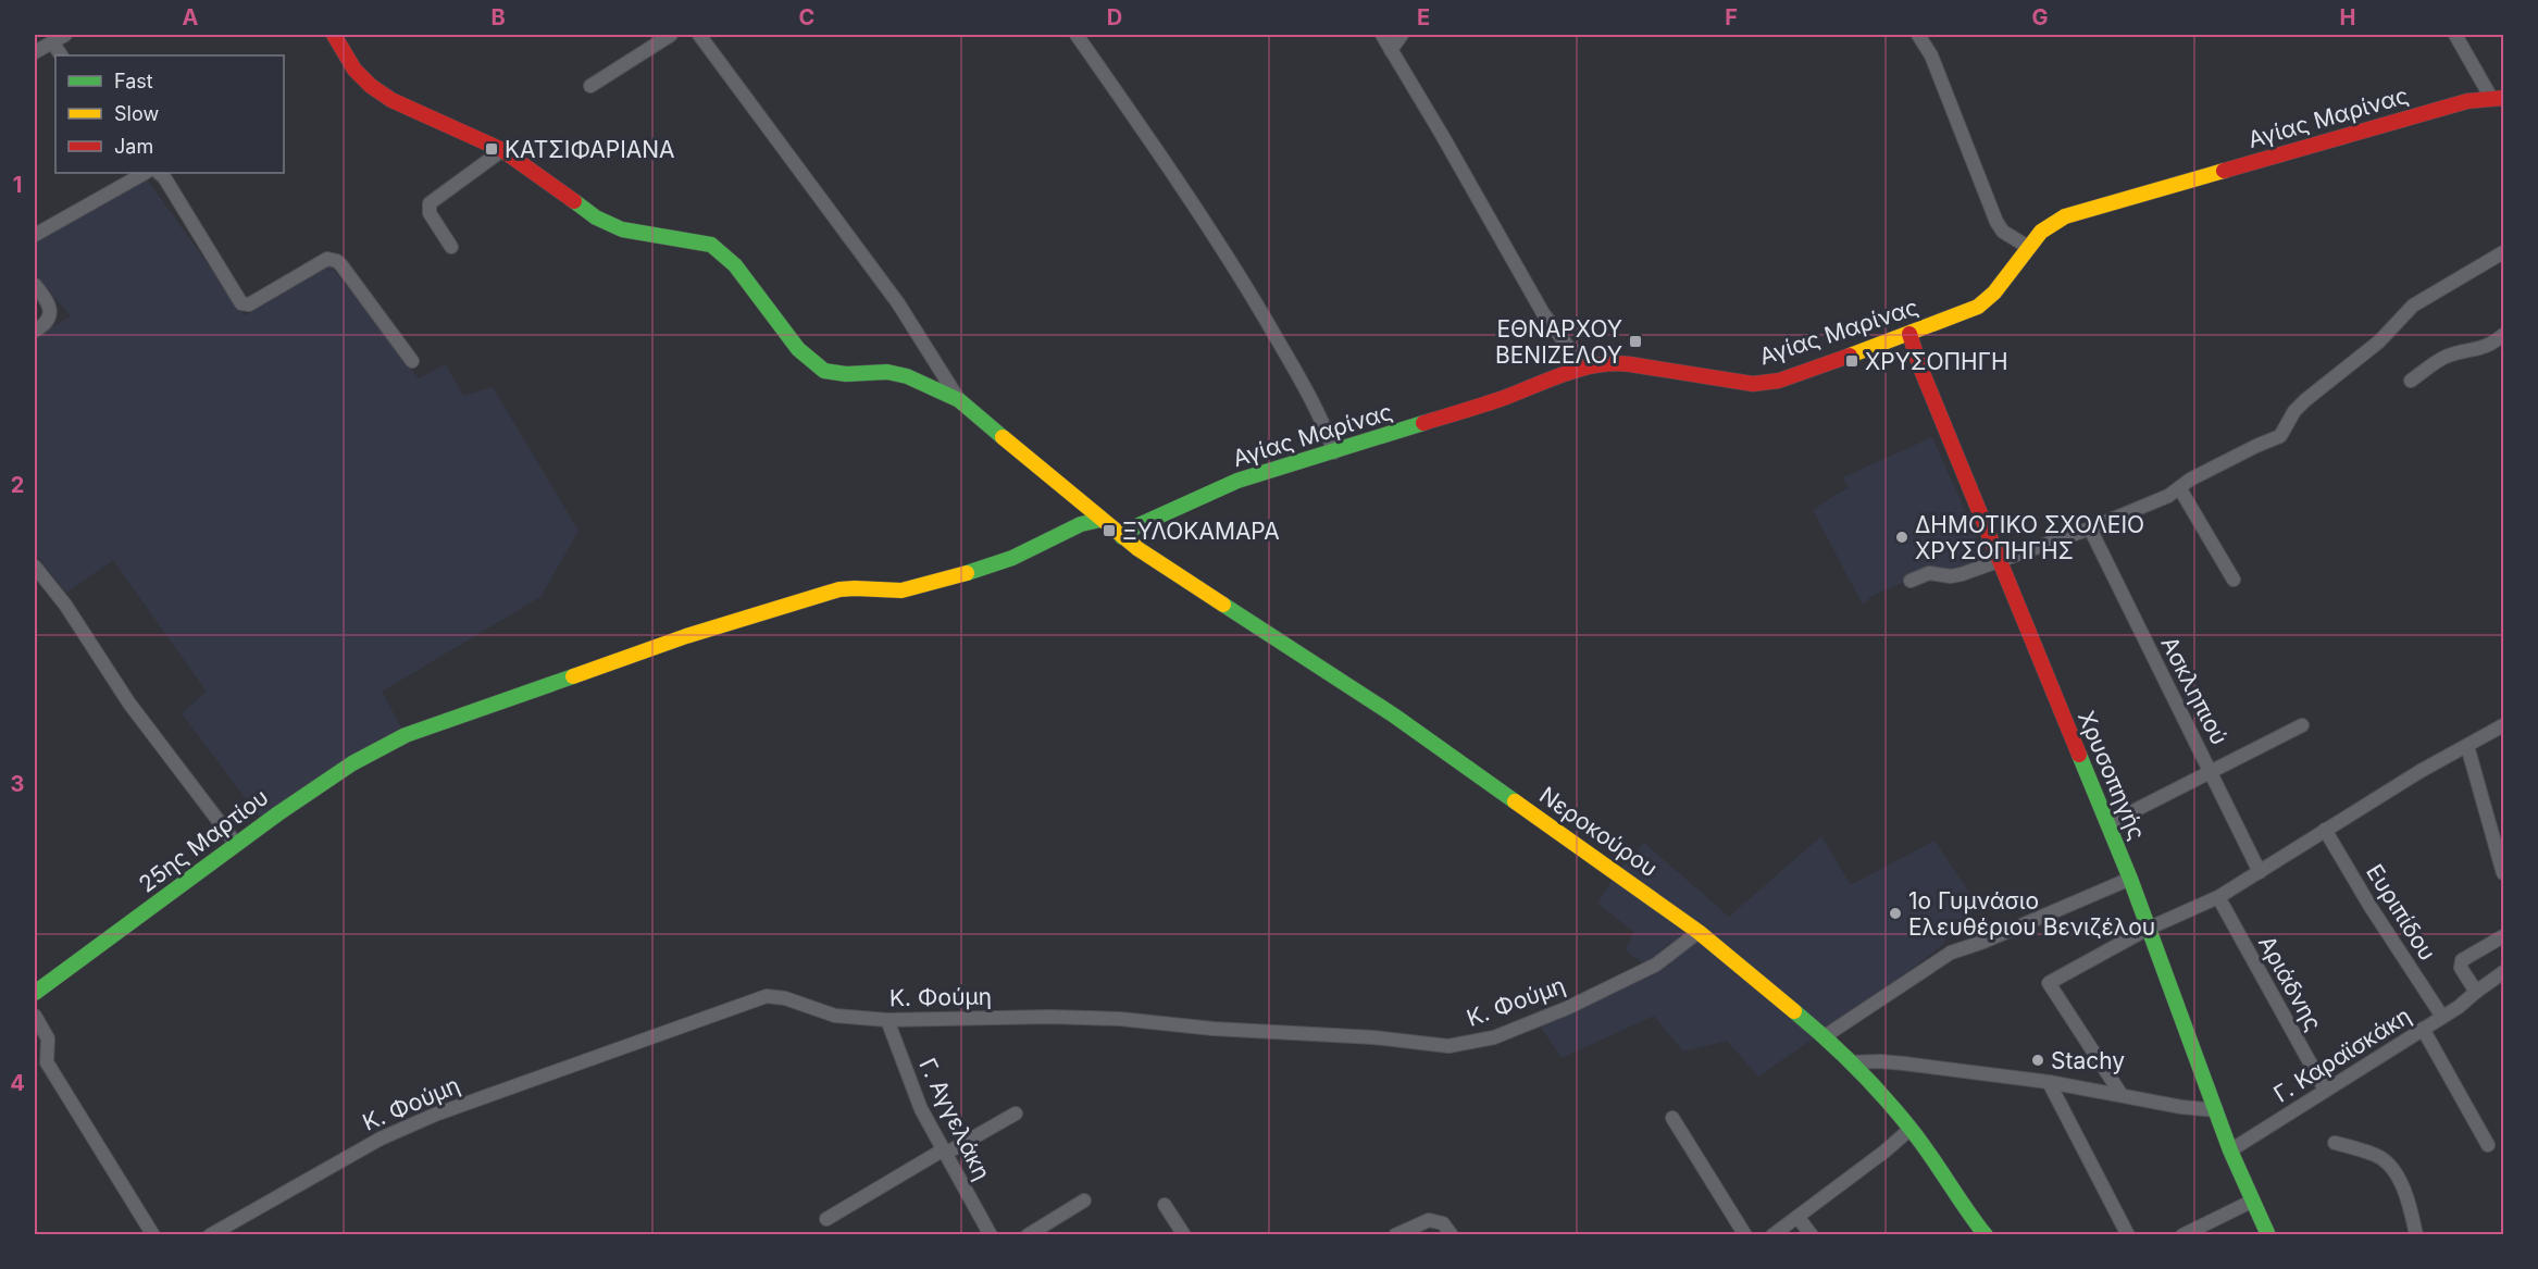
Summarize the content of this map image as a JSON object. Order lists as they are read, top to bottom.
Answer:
{
  "streets": {
    "main road": [
      "Αγίας Μαρίνας",
      "Χρυσοπηγής",
      "Νεροκούρου",
      "25ης Μαρτίου"
    ],
    "street": [
      "Ασκληπιού",
      "Ευριπίδου",
      "Αριάδνης",
      "Κ. Φούμη",
      "Γ. Καραϊσκάκη",
      "Γ. Αγγελάκη"
    ]
  },
  "crossings": [
    ["Αγίας Μαρίνας", "Χρυσοπηγής"],
    ["Αγίας Μαρίνας", "Νεροκούρου"],
    ["Χρυσοπηγής", "Γ. Καραϊσκάκη"],
    ["Νεροκούρου", "25ης Μαρτίου"],
    ["Νεροκούρου", "Κ. Φούμη"],
    ["Ευριπίδου", "Γ. Καραϊσκάκη"],
    ["Αριάδνης", "Γ. Καραϊσκάκη"],
    ["Κ. Φούμη", "Γ. Αγγελάκη"]
  ],
  "places": {
    "transit": [
      "ΚΑΤΣΙΦΑΡΙΑΝΑ",
      "ΕΘΝΑΡΧΟΥ ΒΕΝΙΖΕΛΟΥ",
      "ΧΡΥΣΟΠΗΓΗ",
      "ΞΥΛΟΚΑΜΑΡΑ"
    ],
    "other": ["ΔΗΜΟΤΙΚΟ ΣΧΟΛΕΙΟ ΧΡΥΣΟΠΗΓΗΣ", "1ο Γυμνάσιο Ελευθέριου Βενιζέλου", "Stachy"]
  },
  "legend": ["Fast", "Slow", "Jam"],
  "grid": {
    "columns": [
      "A",
      "B",
      "C",
      "D",
      "E",
      "F",
      "G",
      "H"
    ],
    "rows": [
      "1",
      "2",
      "3",
      "4"
    ]
  }
}
